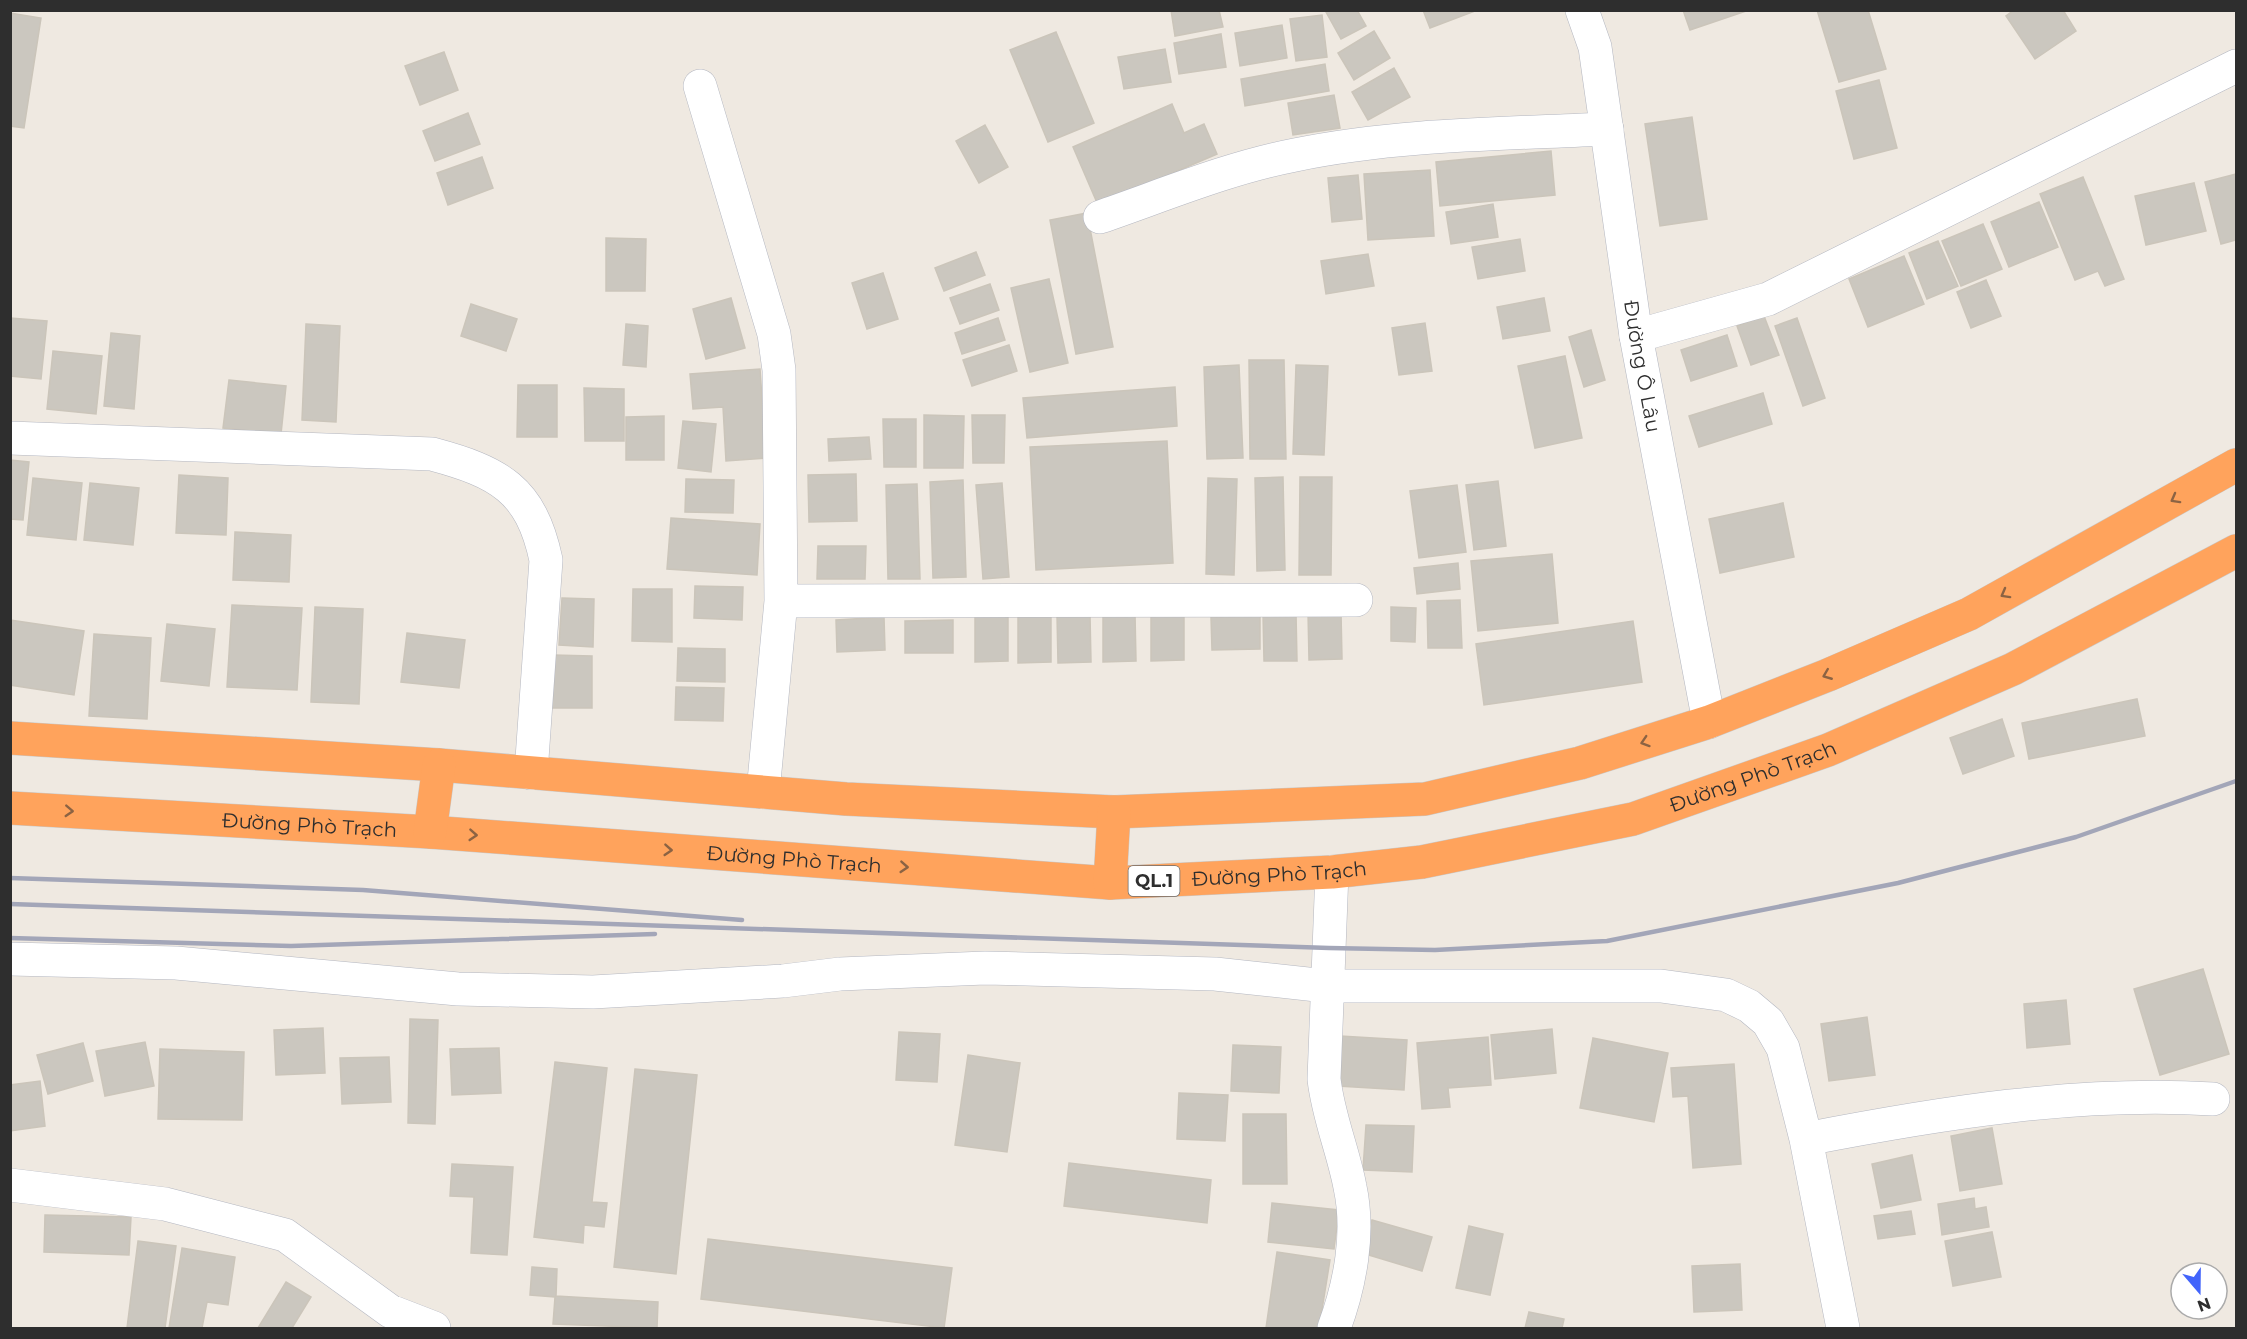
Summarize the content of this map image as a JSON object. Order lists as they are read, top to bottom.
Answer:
{
  "streets": {
    "highway": ["Đường Phò Trạch", "QL.1"],
    "street": ["Đường Ô Lâu"]
  },
  "north": "bottom"
}
